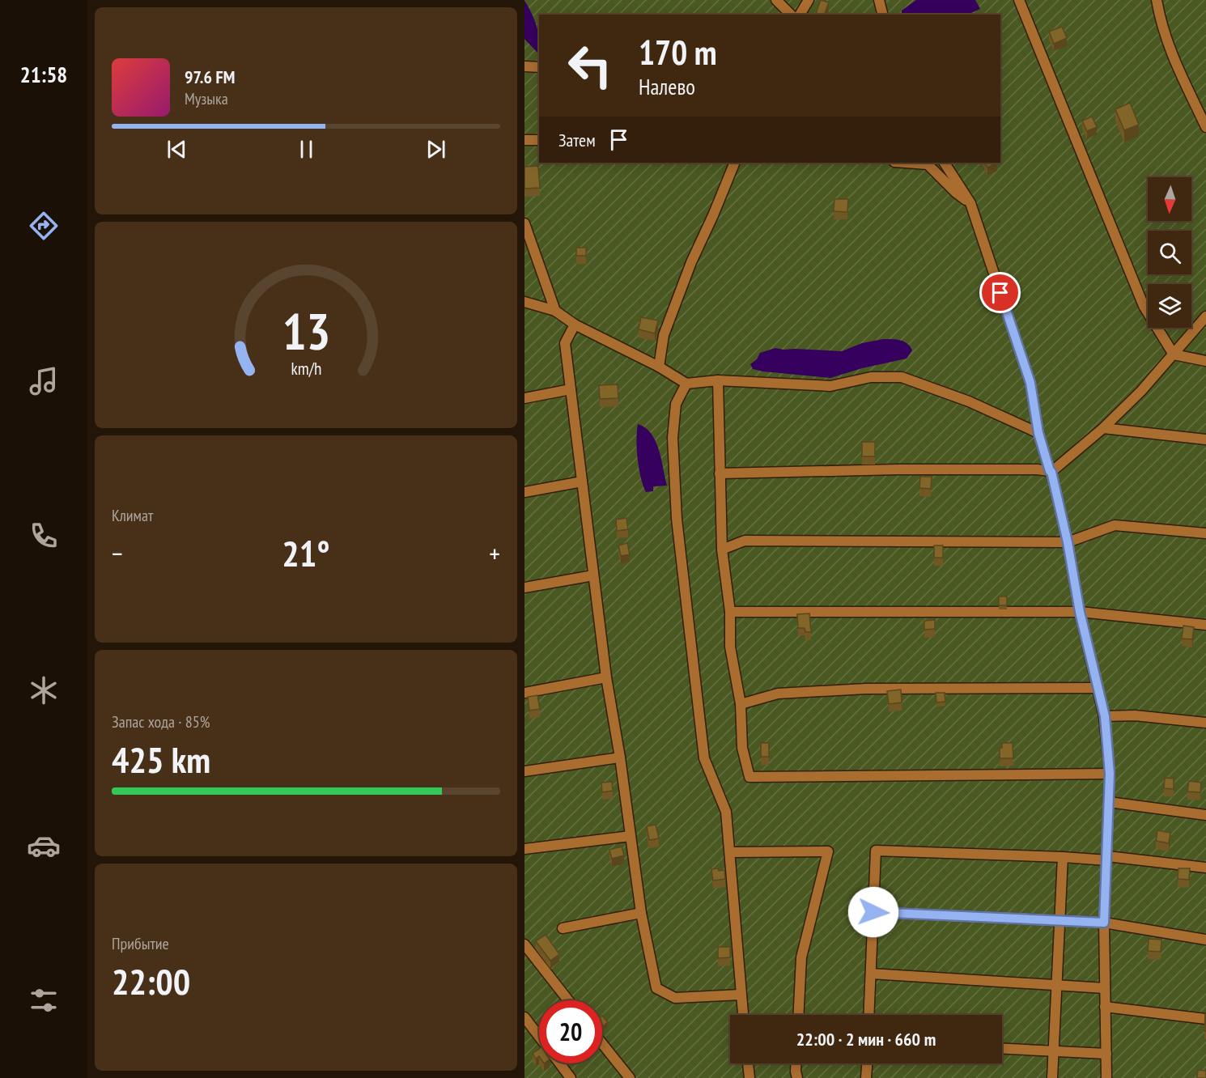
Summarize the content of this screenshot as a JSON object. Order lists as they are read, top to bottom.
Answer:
{
  "north": "bottom",
  "page": {
    "tabs": "21:58",
    "turn": ["170 m", "Налево"],
    "song": ["97.6 FM", "Музыка"],
    "then": "Затем",
    "tile": [
      "Климат",
      ["Запас хода · 85%", "425 km"],
      ["Прибытие", "22:00"]
    ],
    "heat": ["−", "21°", "+"],
    "limit": "20",
    "trip": "22:00 · 2 мин · 660 m",
    "gauge": ["13", "km/h"]
  }
}
